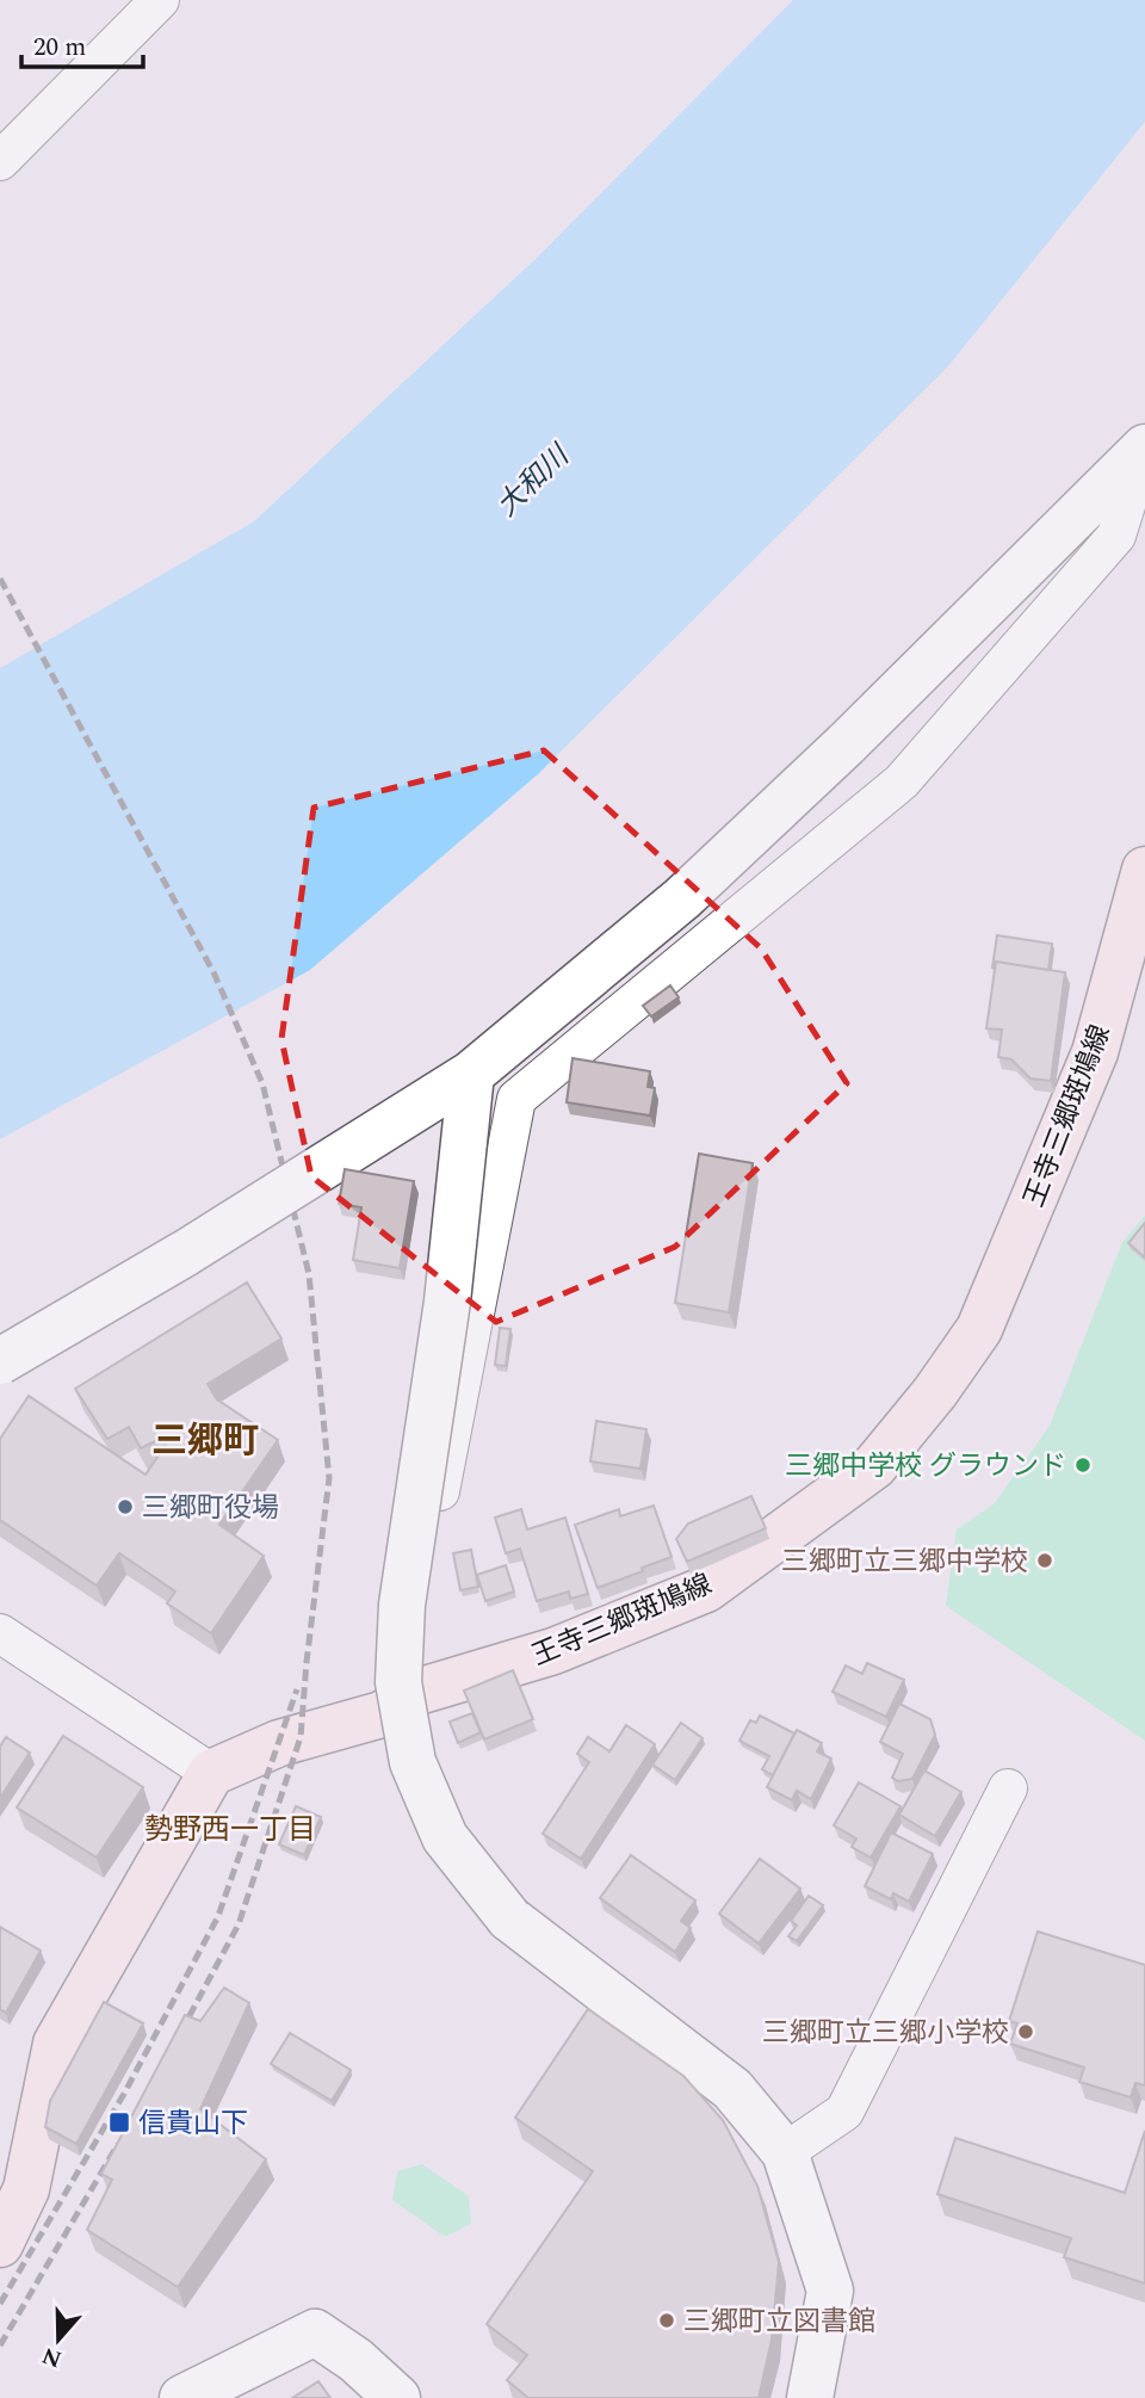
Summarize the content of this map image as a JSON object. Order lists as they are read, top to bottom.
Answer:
{
  "streets": {
    "main road": ["王寺三郷斑鳩線"]
  },
  "districts": ["三郷町", "勢野西一丁目"],
  "water": ["大和川"],
  "places": {
    "other": [
      "三郷中学校 グラウンド",
      "三郷町役場",
      "三郷町立三郷中学校",
      "三郷町立三郷小学校",
      "三郷町立図書館"
    ],
    "transit": ["信貴山下"]
  },
  "scale_bar": "20 m",
  "north": "bottom"
}
